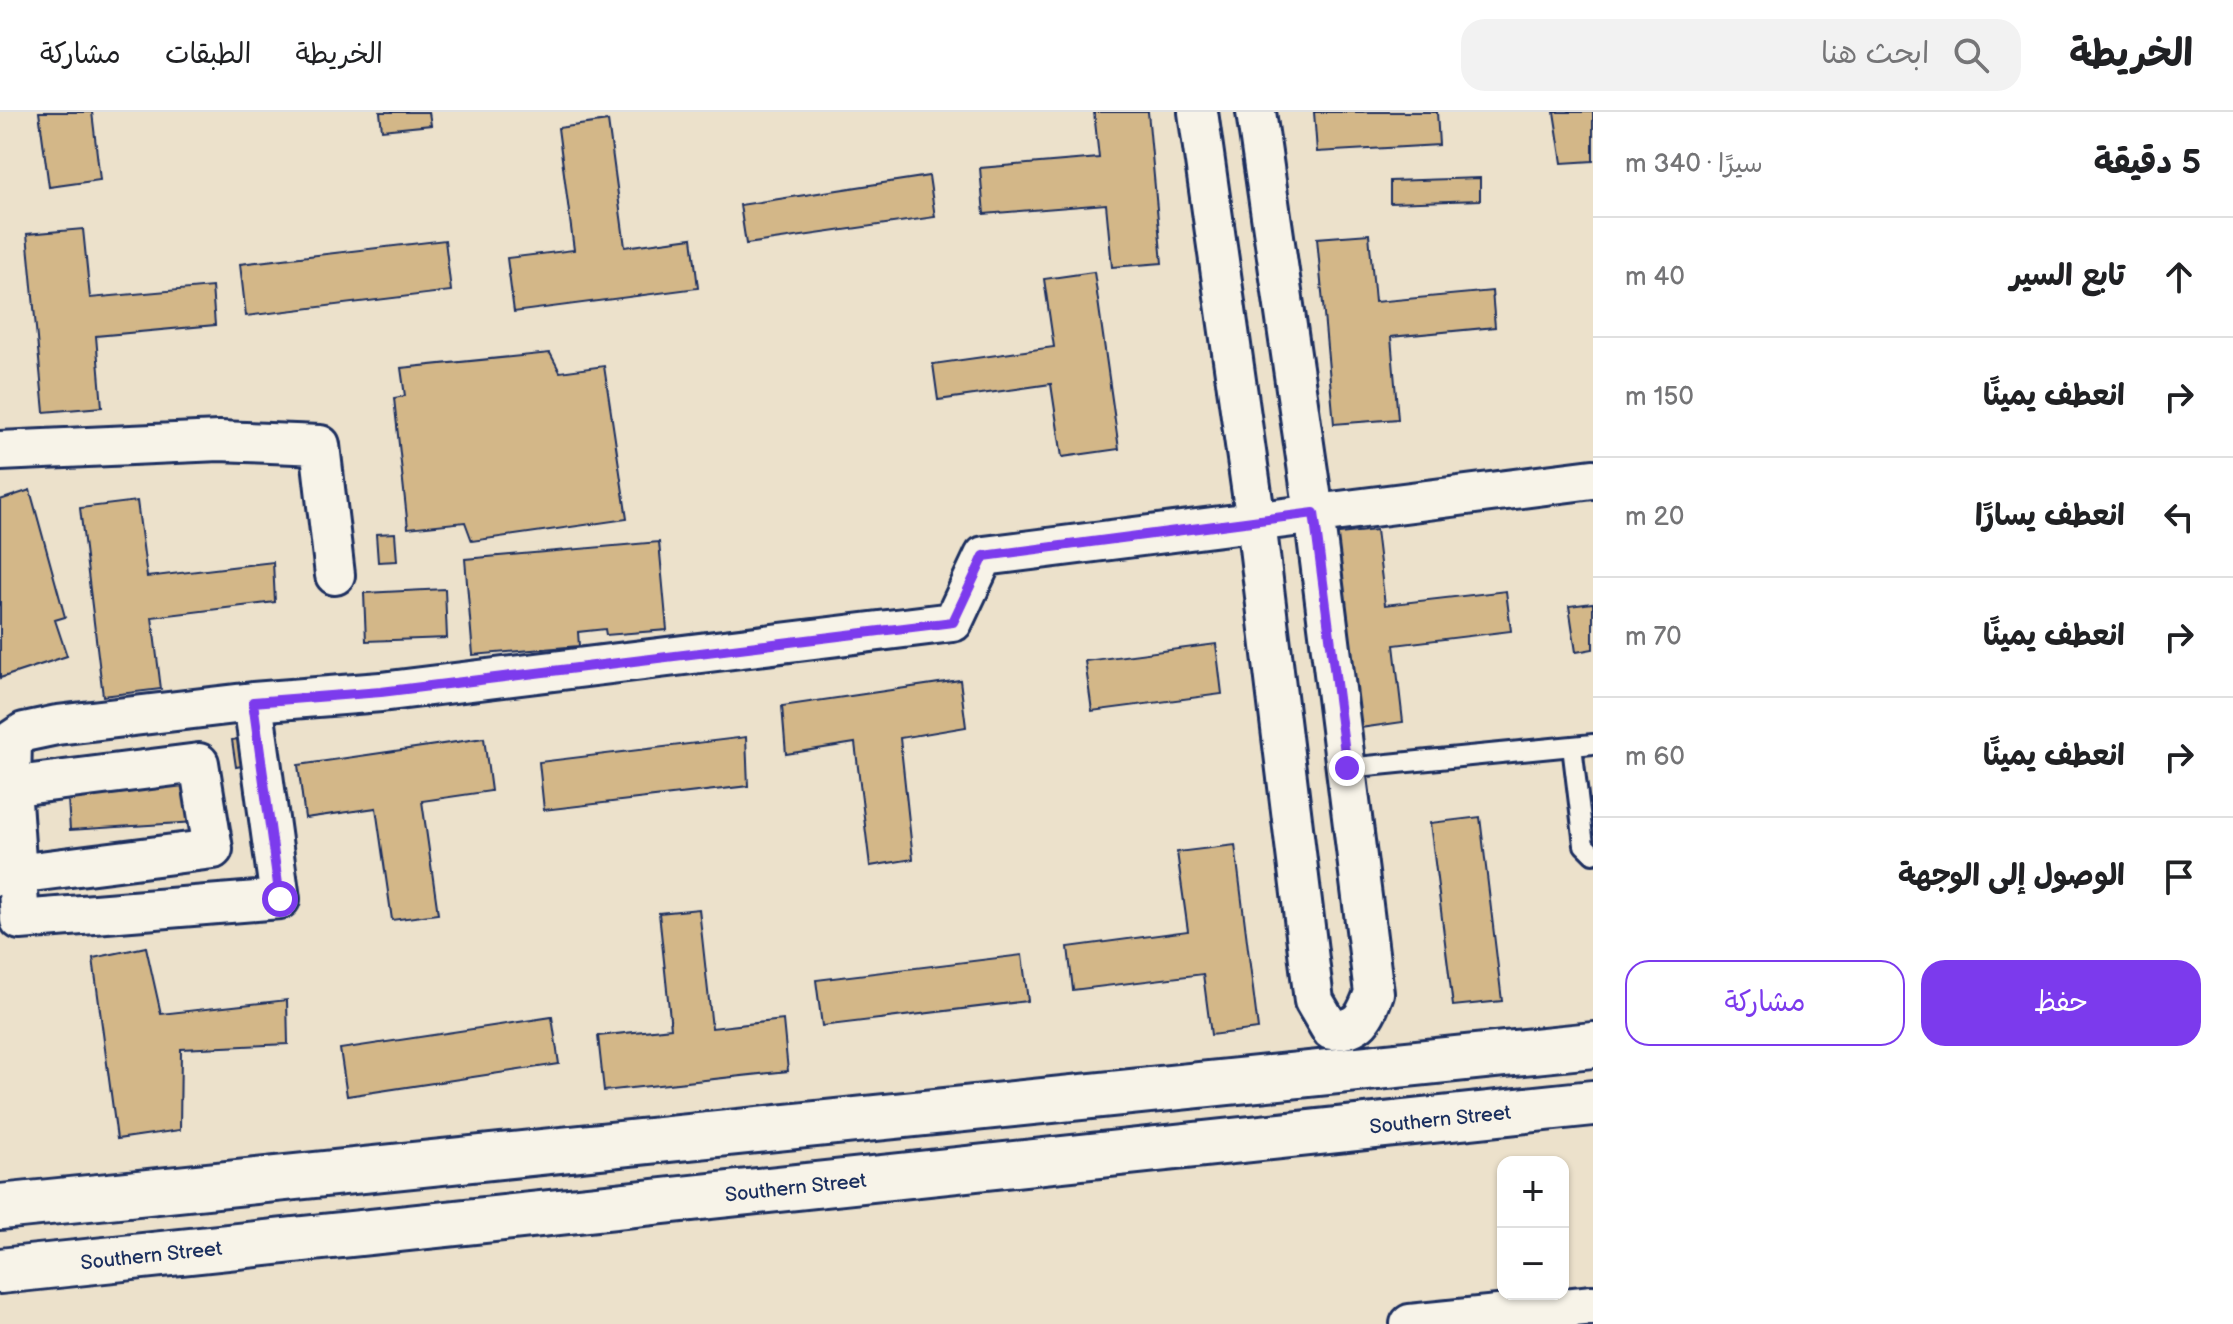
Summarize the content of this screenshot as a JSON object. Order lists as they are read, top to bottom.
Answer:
{
  "streets": {
    "main road": ["Southern Street"]
  },
  "page": {
    "header": "الخريطة",
    "search": "ابحث هنا",
    "nav": ["الخريطة", "الطبقات", "مشاركة"],
    "heading": ["5 دقيقة", "سيرًا · 340 m"],
    "list": [
      ["تابع السير", "40 m"],
      ["انعطف يمينًا", "150 m"],
      ["انعطف يسارًا", "20 m"],
      ["انعطف يمينًا", "70 m"],
      ["انعطف يمينًا", "60 m"],
      "الوصول إلى الوجهة"
    ],
    "buttons": ["حفظ", "مشاركة"],
    "map_buttons": ["+", "−"]
  }
}
